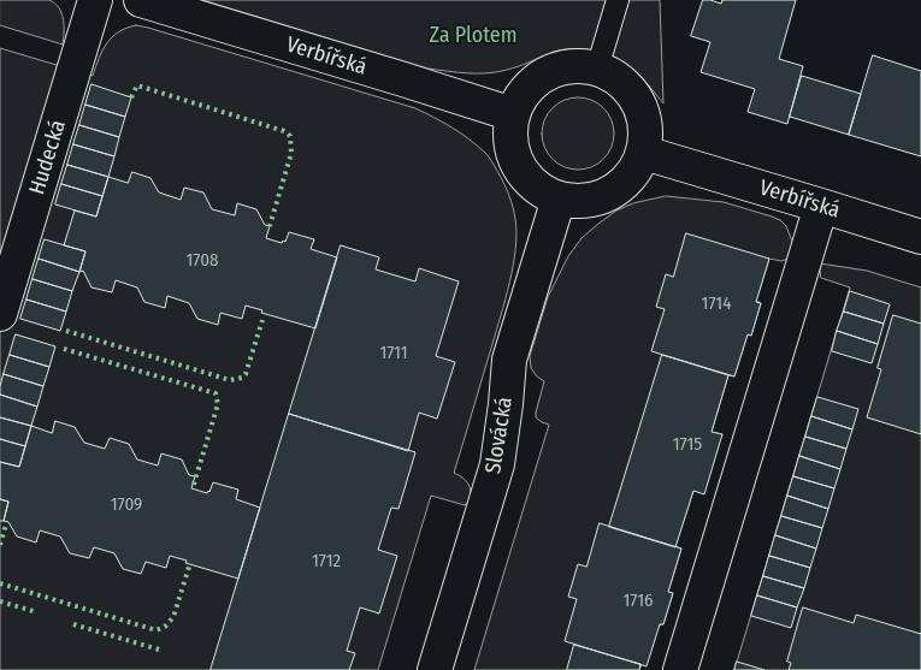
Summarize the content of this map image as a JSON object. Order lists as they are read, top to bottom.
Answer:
{
  "streets": {
    "street": ["Verbířská", "Hudecká", "Slovácká"]
  },
  "crossings": [
    ["Verbířská", "Slovácká"]
  ],
  "parks": ["Za Plotem"],
  "house_numbers": [
    "1708",
    "1714",
    "1711",
    "1715",
    "1709",
    "1712",
    "1716"
  ]
}
